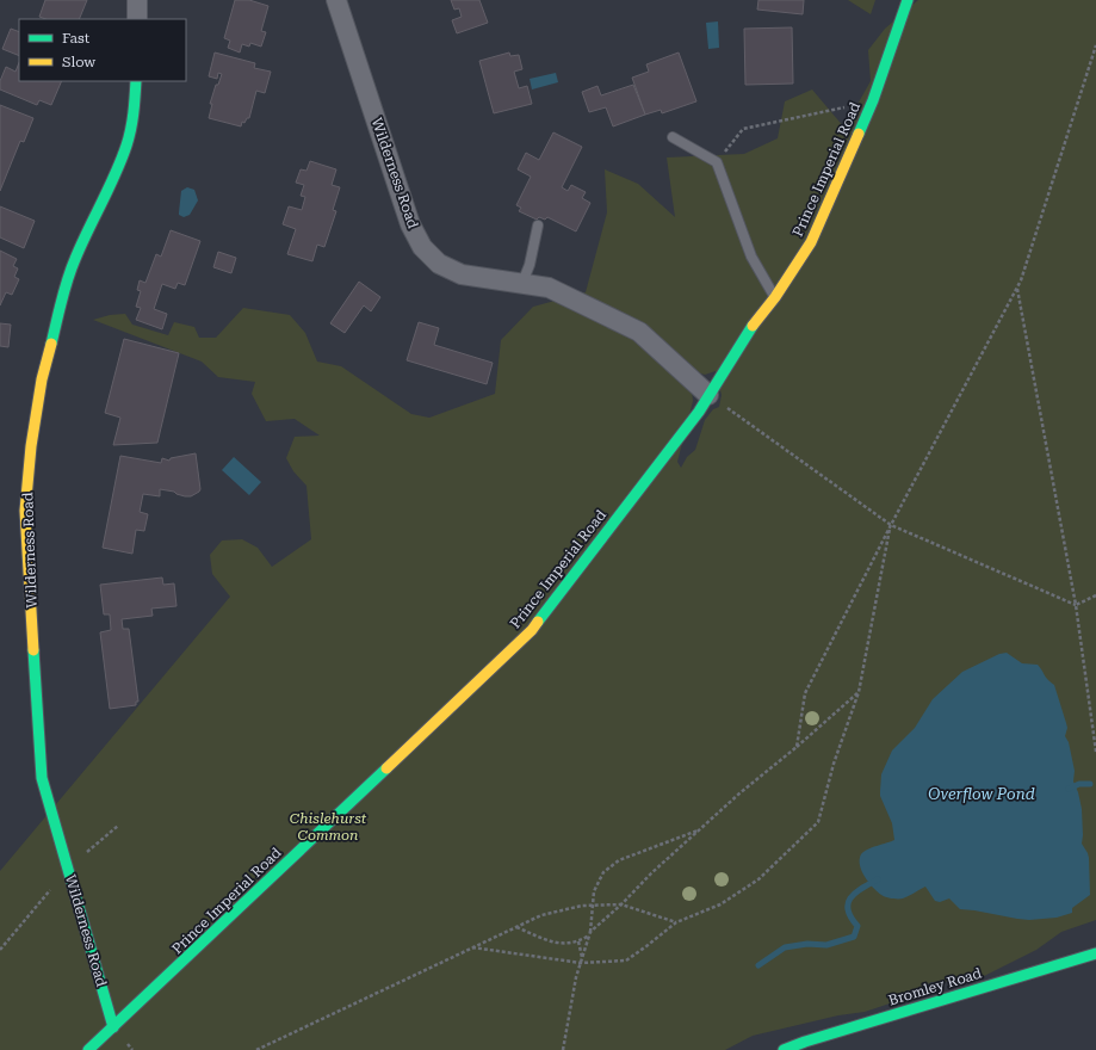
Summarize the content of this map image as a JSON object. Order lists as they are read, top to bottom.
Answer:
{
  "streets": {
    "main road": ["Prince Imperial Road", "Wilderness Road", "Bromley Road"]
  },
  "crossings": [
    ["Prince Imperial Road", "Wilderness Road"]
  ],
  "water": ["Overflow Pond"],
  "parks": ["Chislehurst Common"],
  "legend": ["Fast", "Slow"]
}
